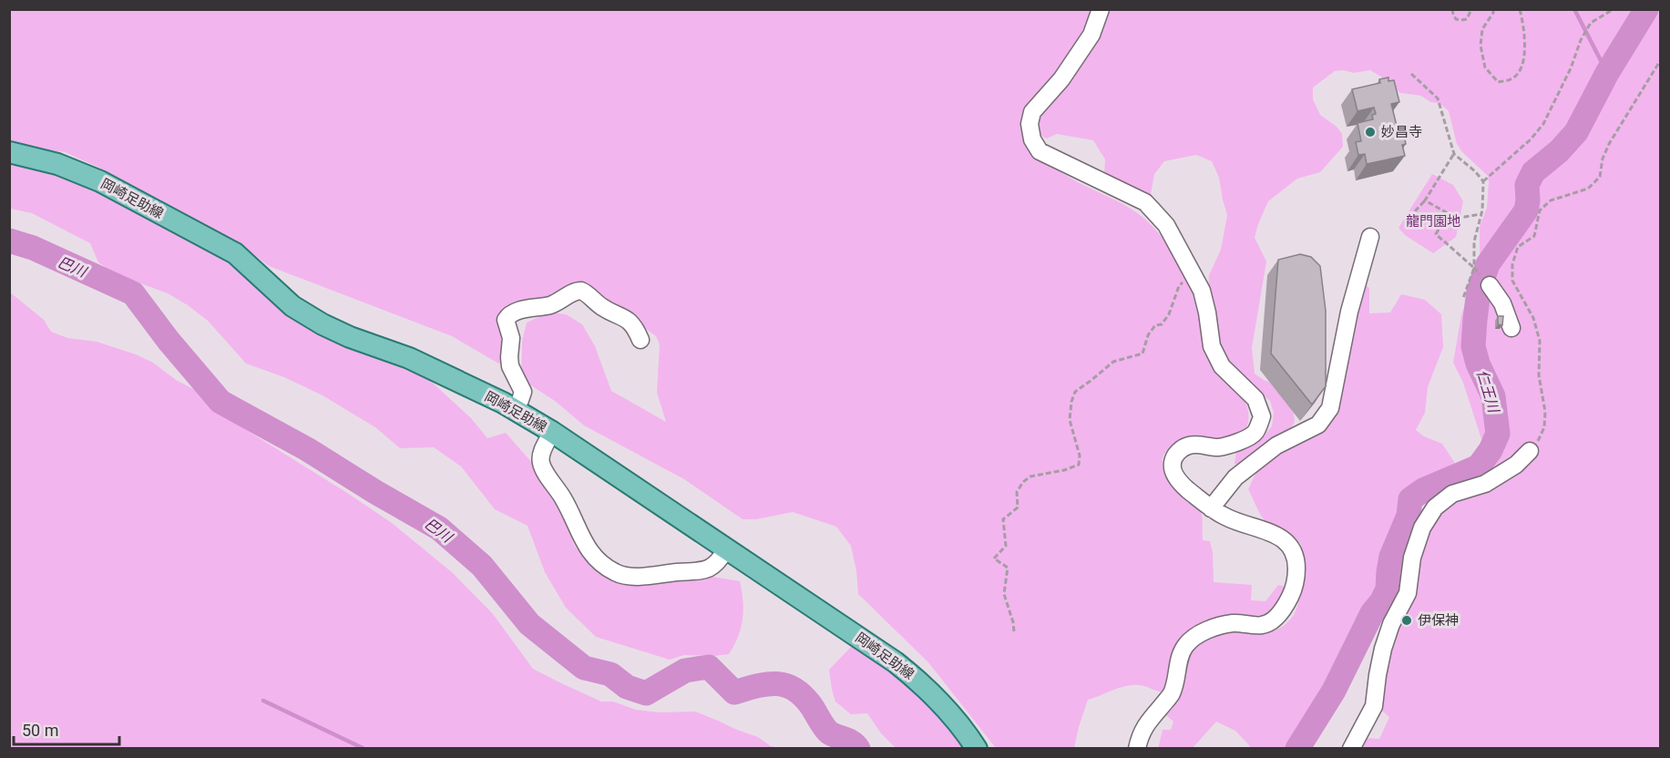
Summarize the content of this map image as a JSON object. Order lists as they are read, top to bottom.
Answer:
{
  "streets": {
    "main road": ["岡崎足助線"]
  },
  "water": ["巴川", "仁王川"],
  "parks": ["龍門園地"],
  "places": ["妙昌寺", "伊保神"],
  "scale_bar": "50 m"
}
